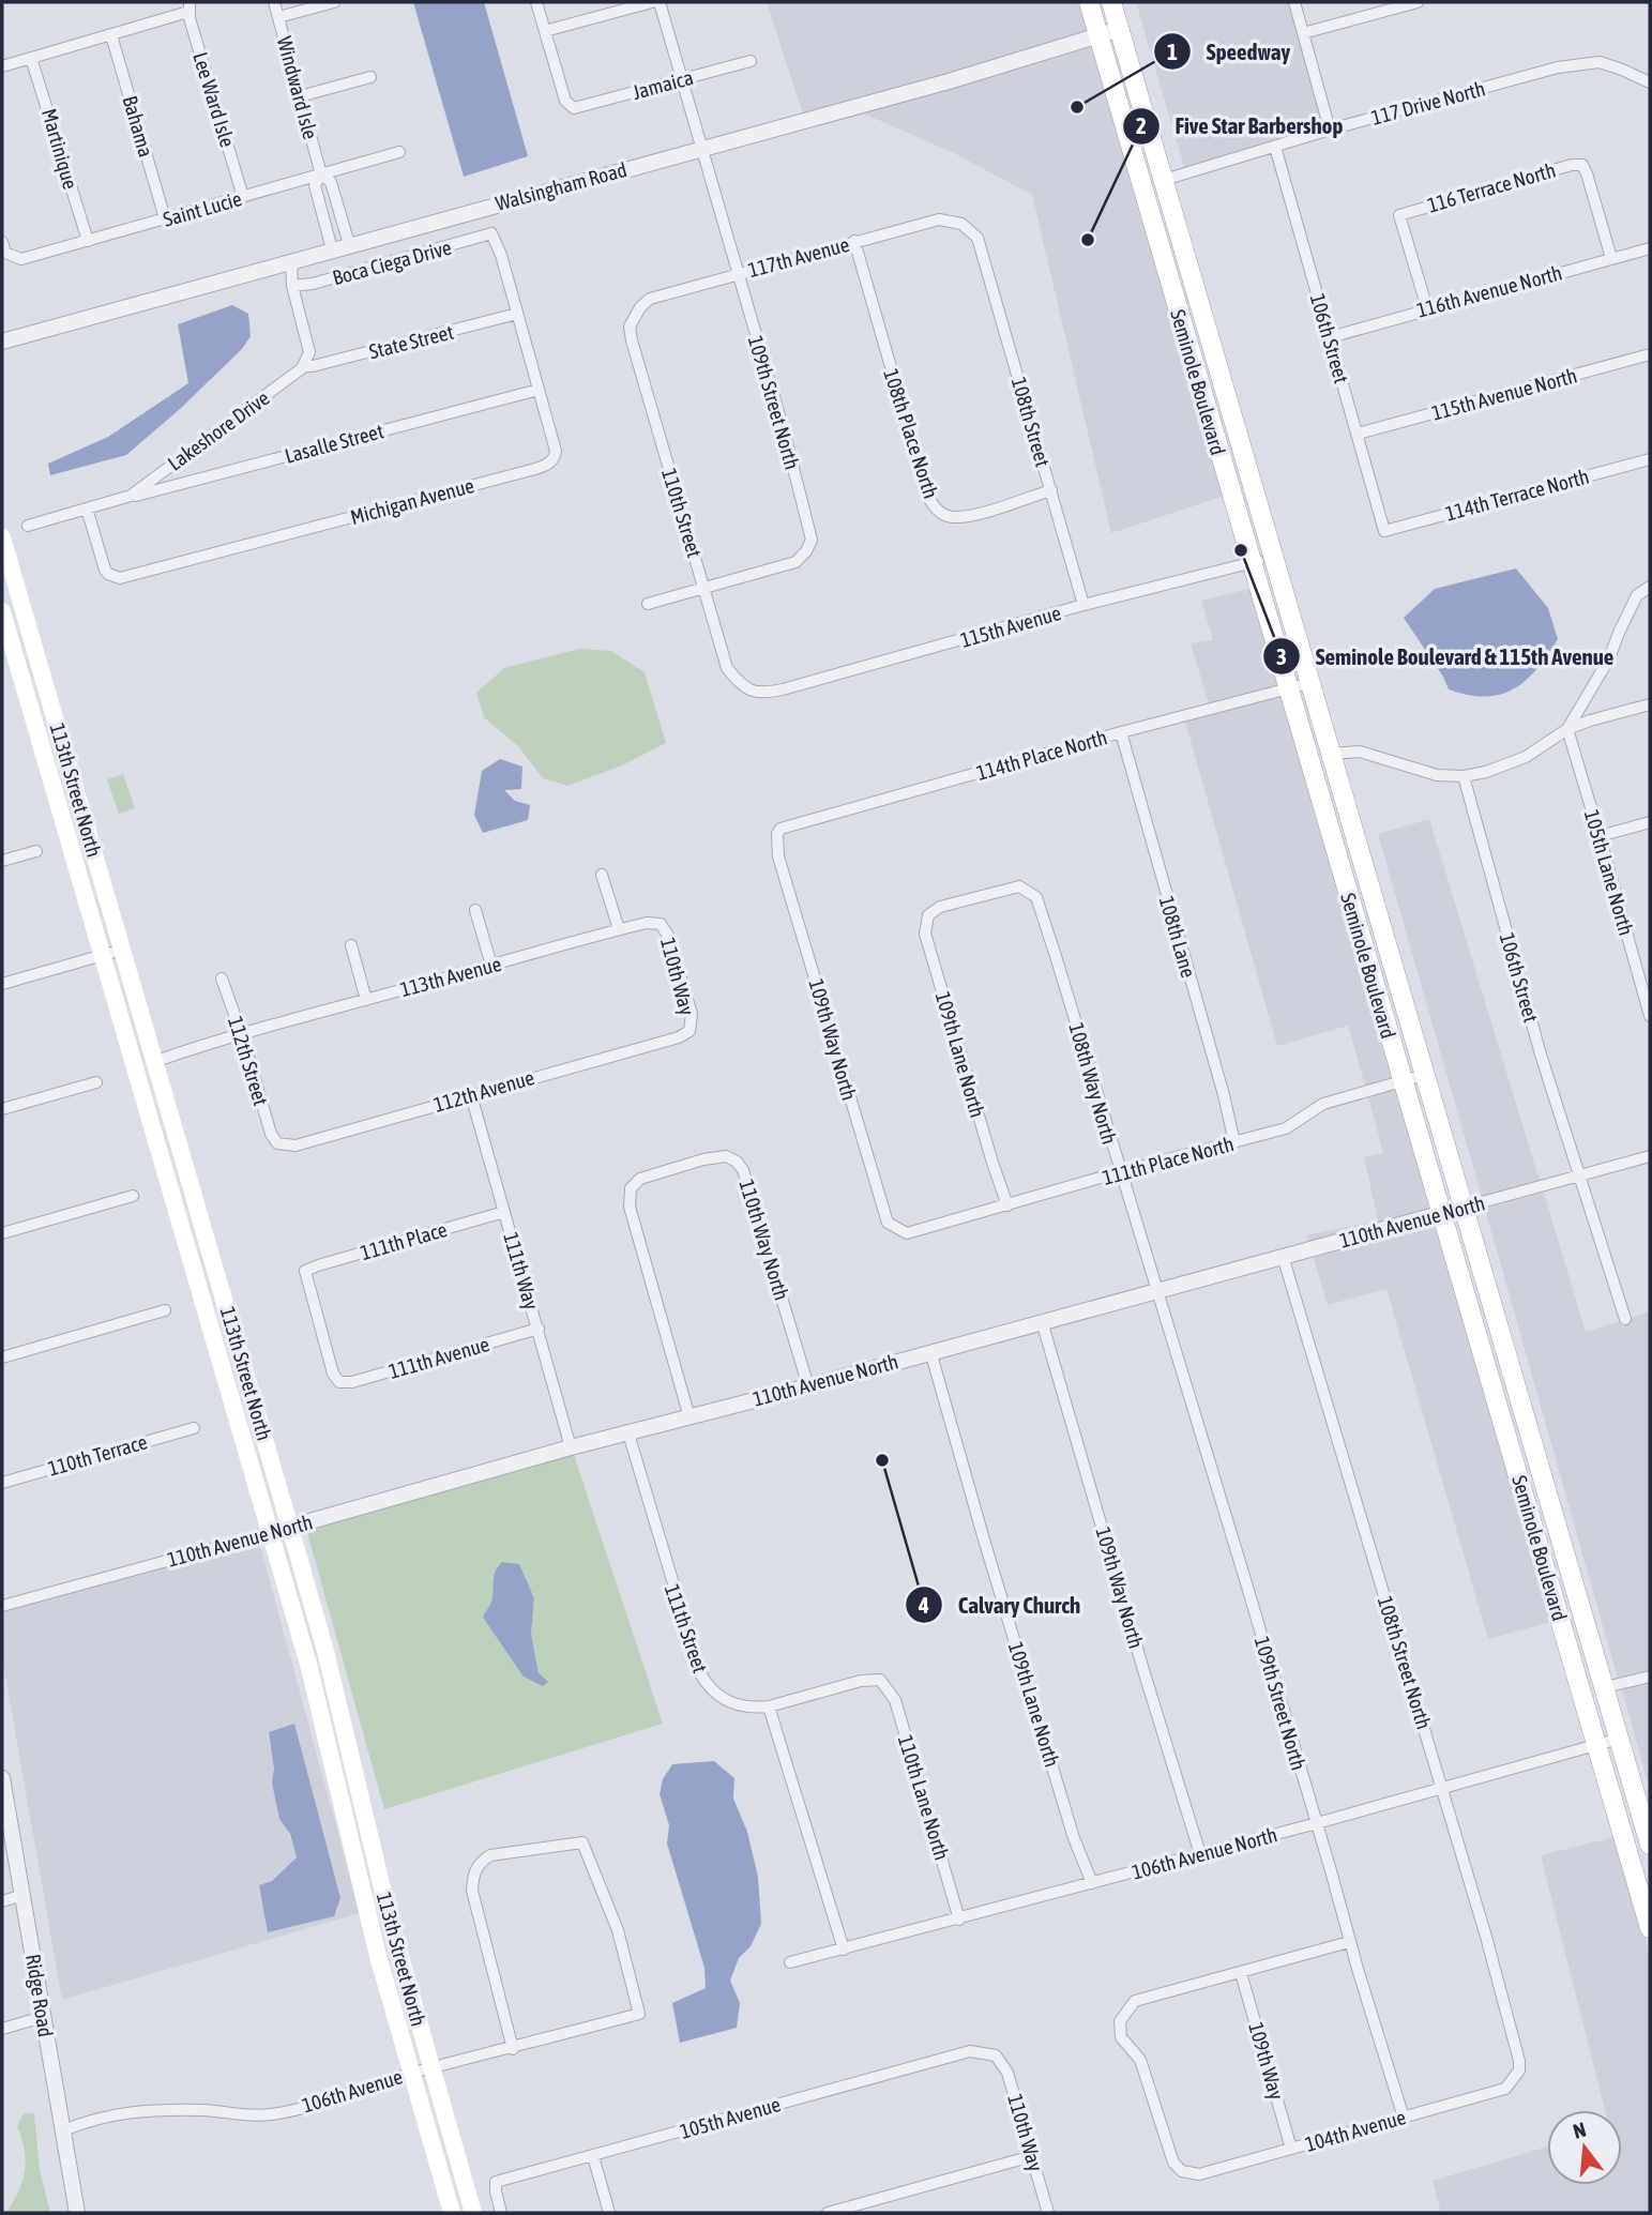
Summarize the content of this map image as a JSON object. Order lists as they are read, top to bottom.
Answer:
{
  "streets": {
    "main road": ["Seminole Boulevard", "113th Street North"],
    "street": [
      "Jamaica",
      "Windward Isle",
      "Lee Ward Isle",
      "117 Drive North",
      "Bahama",
      "Martinique",
      "Walsingham Road",
      "116 Terrace North",
      "Saint Lucie",
      "117th Avenue",
      "Boca Ciega Drive",
      "116th Avenue North",
      "106th Street",
      "State Street",
      "115th Avenue North",
      "109th Street North",
      "108th Street",
      "Lakeshore Drive",
      "108th Place North",
      "Lasalle Street",
      "114th Terrace North",
      "Michigan Avenue",
      "110th Street",
      "115th Avenue",
      "114th Place North",
      "105th Lane North",
      "108th Lane",
      "113th Avenue",
      "110th Way",
      "109th Way North",
      "109th Lane North",
      "112th Street",
      "108th Way North",
      "112th Avenue",
      "111th Place North",
      "110th Avenue North",
      "110th Way North",
      "111th Place",
      "111th Way",
      "111th Avenue",
      "110th Terrace",
      "111th Street",
      "108th Street North",
      "110th Lane North",
      "106th Avenue North",
      "Ridge Road",
      "109th Way",
      "106th Avenue",
      "105th Avenue",
      "104th Avenue"
    ]
  },
  "crossings": [
    ["Jamaica", "109th Street North"],
    ["Windward Isle", "Saint Lucie"],
    ["Lee Ward Isle", "Saint Lucie"],
    ["117 Drive North", "106th Street"],
    ["117 Drive North", "Seminole Boulevard"],
    ["Bahama", "Saint Lucie"],
    ["Martinique", "Saint Lucie"],
    ["Walsingham Road", "Seminole Boulevard"],
    ["Walsingham Road", "109th Street North"],
    ["116 Terrace North", "116th Avenue North"],
    ["117th Avenue", "109th Street North"],
    ["117th Avenue", "108th Street"],
    ["117th Avenue", "108th Place North"],
    ["117th Avenue", "110th Street"],
    ["Boca Ciega Drive", "Michigan Avenue"],
    ["116th Avenue North", "106th Street"],
    ["106th Street", "115th Avenue North"],
    ["106th Street", "114th Terrace North"],
    ["106th Street", "110th Avenue North"],
    ["State Street", "Lakeshore Drive"],
    ["State Street", "Michigan Avenue"],
    ["Seminole Boulevard", "115th Avenue"],
    ["Seminole Boulevard", "114th Place North"],
    ["Seminole Boulevard", "111th Place North"],
    ["Seminole Boulevard", "110th Avenue North"],
    ["Seminole Boulevard", "106th Avenue North"],
    ["109th Street North", "110th Street"],
    ["109th Street North", "108th Way North"],
    ["109th Street North", "110th Avenue North"],
    ["109th Street North", "106th Avenue North"],
    ["109th Street North", "104th Avenue"],
    ["108th Street", "108th Place North"],
    ["108th Street", "115th Avenue"],
    ["Lakeshore Drive", "Lasalle Street"],
    ["Lakeshore Drive", "Michigan Avenue"],
    ["Lasalle Street", "Michigan Avenue"],
    ["110th Street", "115th Avenue"],
    ["114th Place North", "108th Lane"],
    ["114th Place North", "109th Way North"],
    ["113th Street North", "113th Avenue"],
    ["113th Street North", "110th Avenue North"],
    ["113th Street North", "106th Avenue"],
    ["108th Lane", "111th Place North"],
    ["113th Avenue", "110th Way"],
    ["113th Avenue", "112th Street"],
    ["110th Way", "112th Avenue"],
    ["110th Way", "105th Avenue"],
    ["109th Way North", "111th Place North"],
    ["109th Way North", "110th Avenue North"],
    ["109th Way North", "106th Avenue North"],
    ["109th Lane North", "108th Way North"],
    ["109th Lane North", "111th Place North"],
    ["109th Lane North", "110th Avenue North"],
    ["109th Lane North", "106th Avenue North"],
    ["112th Street", "112th Avenue"],
    ["108th Way North", "111th Place North"],
    ["108th Way North", "110th Avenue North"],
    ["112th Avenue", "111th Way"],
    ["110th Avenue North", "110th Way North"],
    ["110th Avenue North", "111th Way"],
    ["110th Avenue North", "111th Street"],
    ["110th Avenue North", "108th Street North"],
    ["111th Place", "111th Way"],
    ["111th Place", "111th Avenue"],
    ["111th Way", "111th Avenue"],
    ["111th Street", "110th Lane North"],
    ["108th Street North", "106th Avenue North"],
    ["108th Street North", "104th Avenue"],
    ["110th Lane North", "106th Avenue North"],
    ["Ridge Road", "106th Avenue"],
    ["109th Way", "104th Avenue"]
  ],
  "places": [
    "Speedway",
    "Five Star Barbershop",
    "Seminole Boulevard & 115th Avenue",
    "Calvary Church"
  ],
  "north": "top"
}
